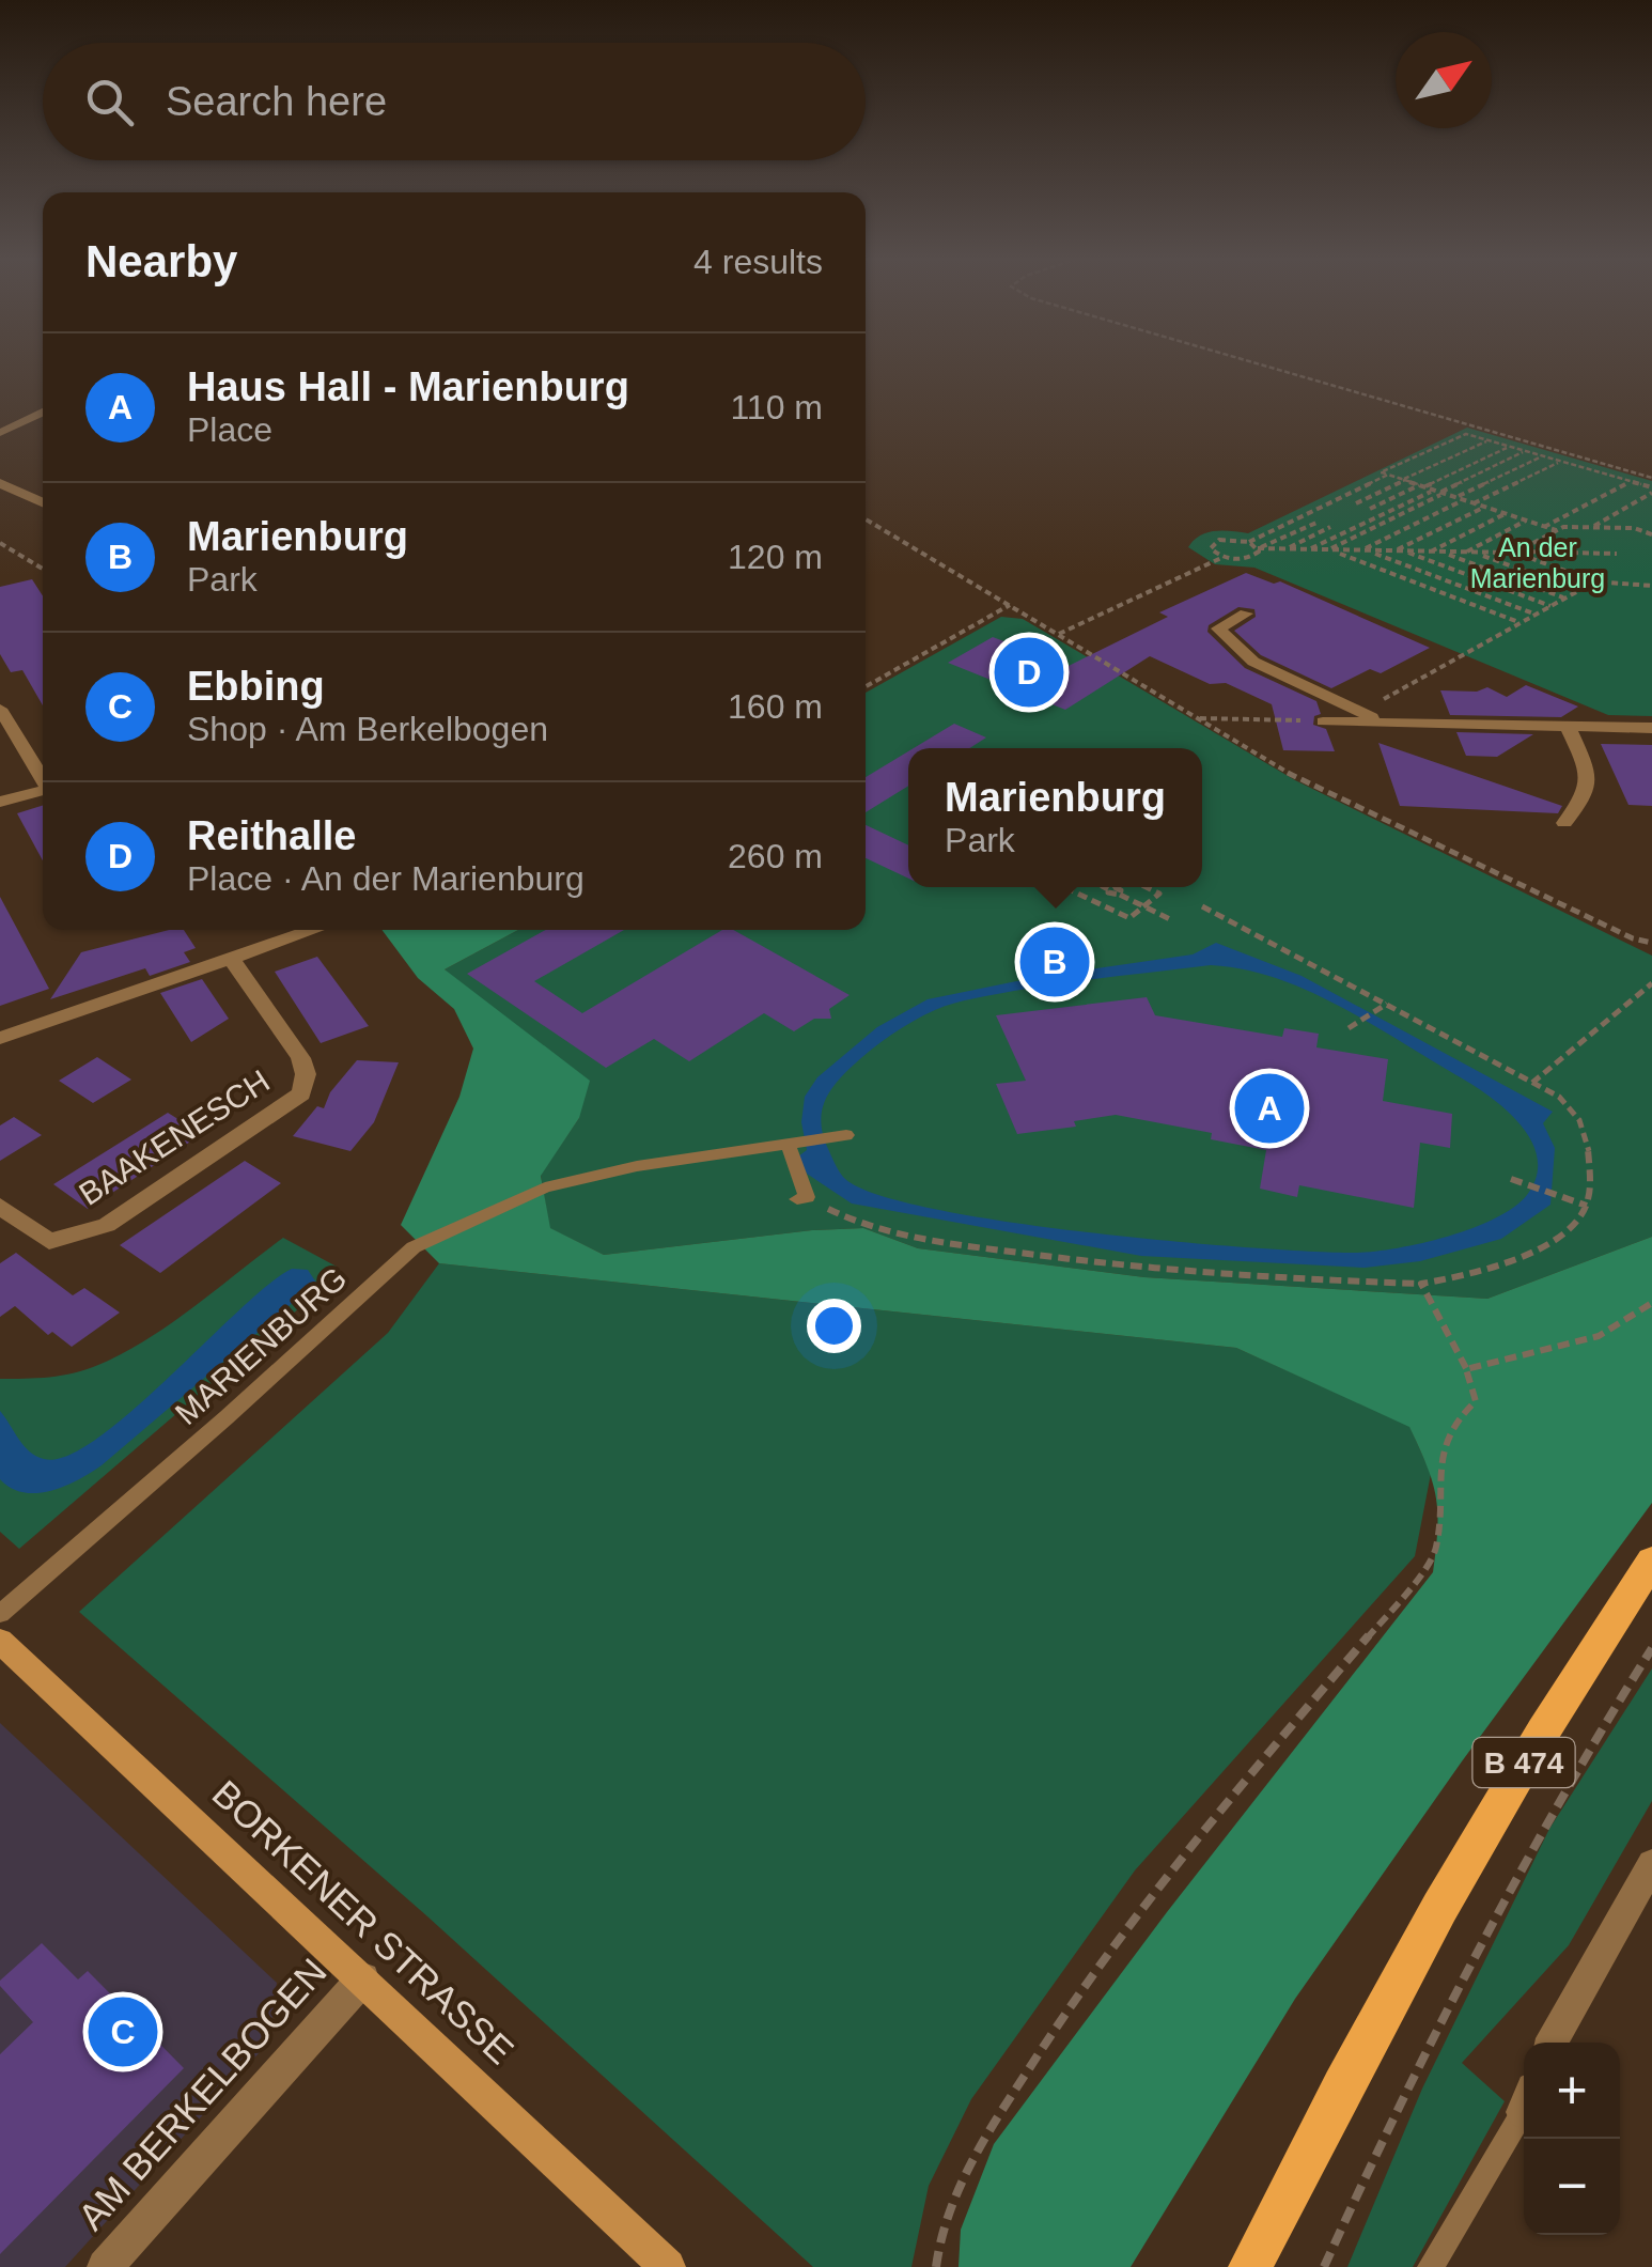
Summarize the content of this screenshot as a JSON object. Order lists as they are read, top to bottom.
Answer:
{
  "streets": {
    "main road": ["B 474"],
    "street": ["BAAKENESCH", "BORKENER STRASSE", "AM BERKELBOGEN"],
    "lane": ["MARIENBURG"]
  },
  "crossings": [
    ["BORKENER STRASSE", "AM BERKELBOGEN"]
  ],
  "parks": ["An der Marienburg"],
  "north": "top right",
  "page": {
    "search": "Search here",
    "heading": ["Nearby", "4 results"],
    "list": [
      {
        "mark": "A",
        "name": "Haus Hall - Marienburg",
        "note": "Place",
        "value": "110 m"
      },
      {
        "mark": "B",
        "name": "Marienburg",
        "note": "Park",
        "value": "120 m"
      },
      {
        "mark": "C",
        "name": "Ebbing",
        "note": "Shop · Am Berkelbogen",
        "value": "160 m"
      },
      {
        "mark": "D",
        "name": "Reithalle",
        "note": "Place · An der Marienburg",
        "value": "260 m"
      }
    ],
    "pins": [
      "D",
      "B",
      "A",
      "C"
    ],
    "popup": ["Marienburg", "Park"],
    "map_buttons": ["+", "−"]
  }
}
